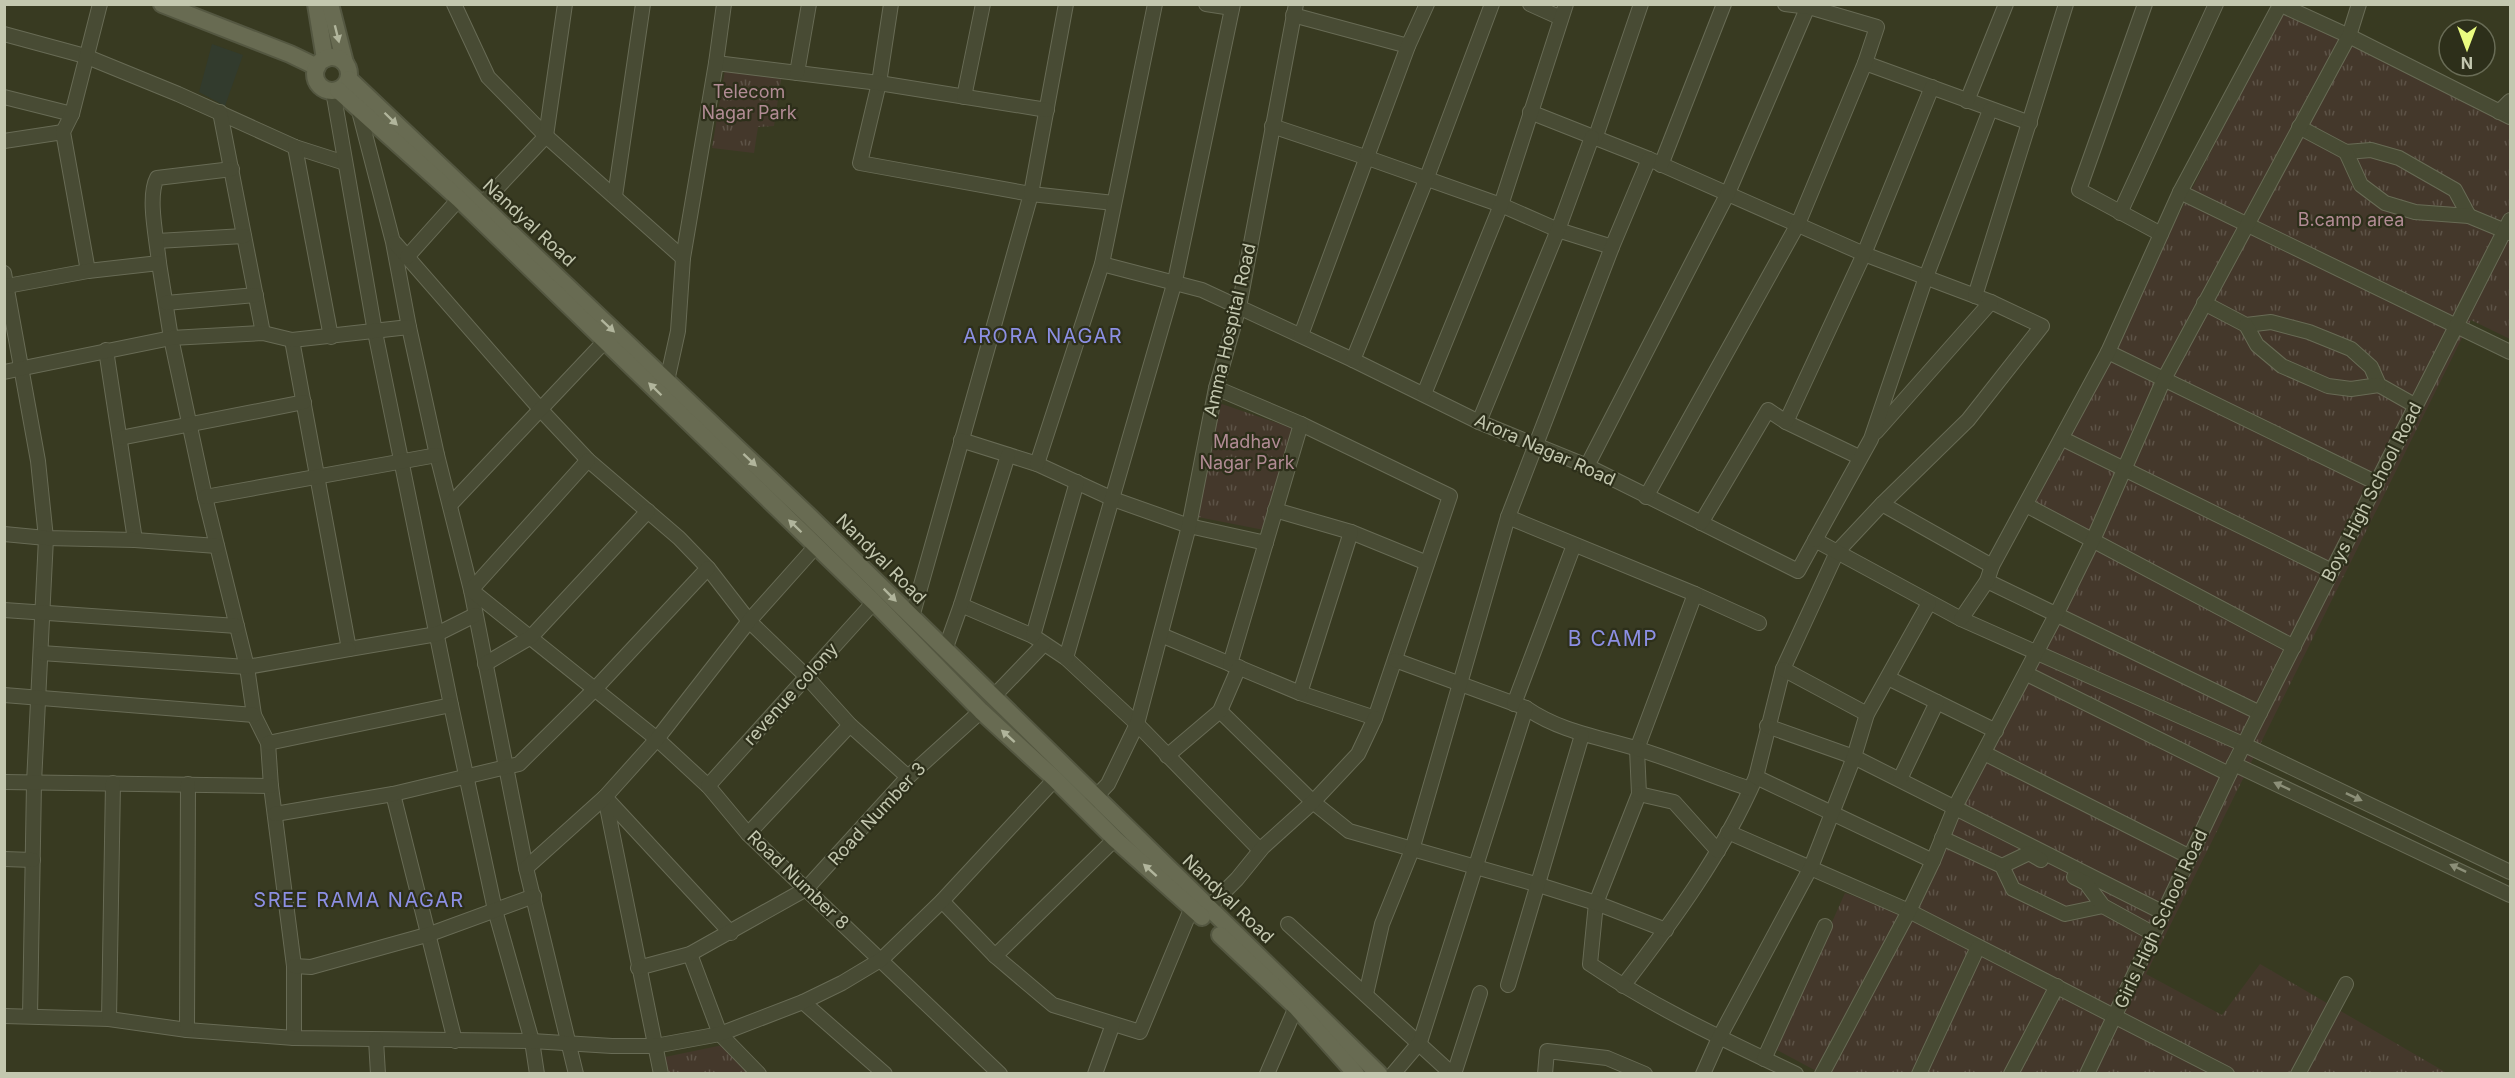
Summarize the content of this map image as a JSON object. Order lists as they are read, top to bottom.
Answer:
{
  "streets": {
    "main road": ["Nandyal Road"],
    "street": [
      "Amma Hospital Road",
      "Arora Nagar Road",
      "Boys High School Road",
      "revenue colony",
      "Road Number 3",
      "Road Number 8",
      "Girls High School Road"
    ]
  },
  "crossings": [
    ["Nandyal Road", "revenue colony"],
    ["Nandyal Road", "Road Number 3"],
    ["Amma Hospital Road", "Arora Nagar Road"],
    ["Boys High School Road", "Girls High School Road"],
    ["revenue colony", "Road Number 8"],
    ["Road Number 3", "Road Number 8"]
  ],
  "districts": ["ARORA NAGAR", "B CAMP", "SREE RAMA NAGAR"],
  "parks": ["Telecom Nagar Park", "B.camp area", "Madhav Nagar Park"],
  "north": "bottom"
}
